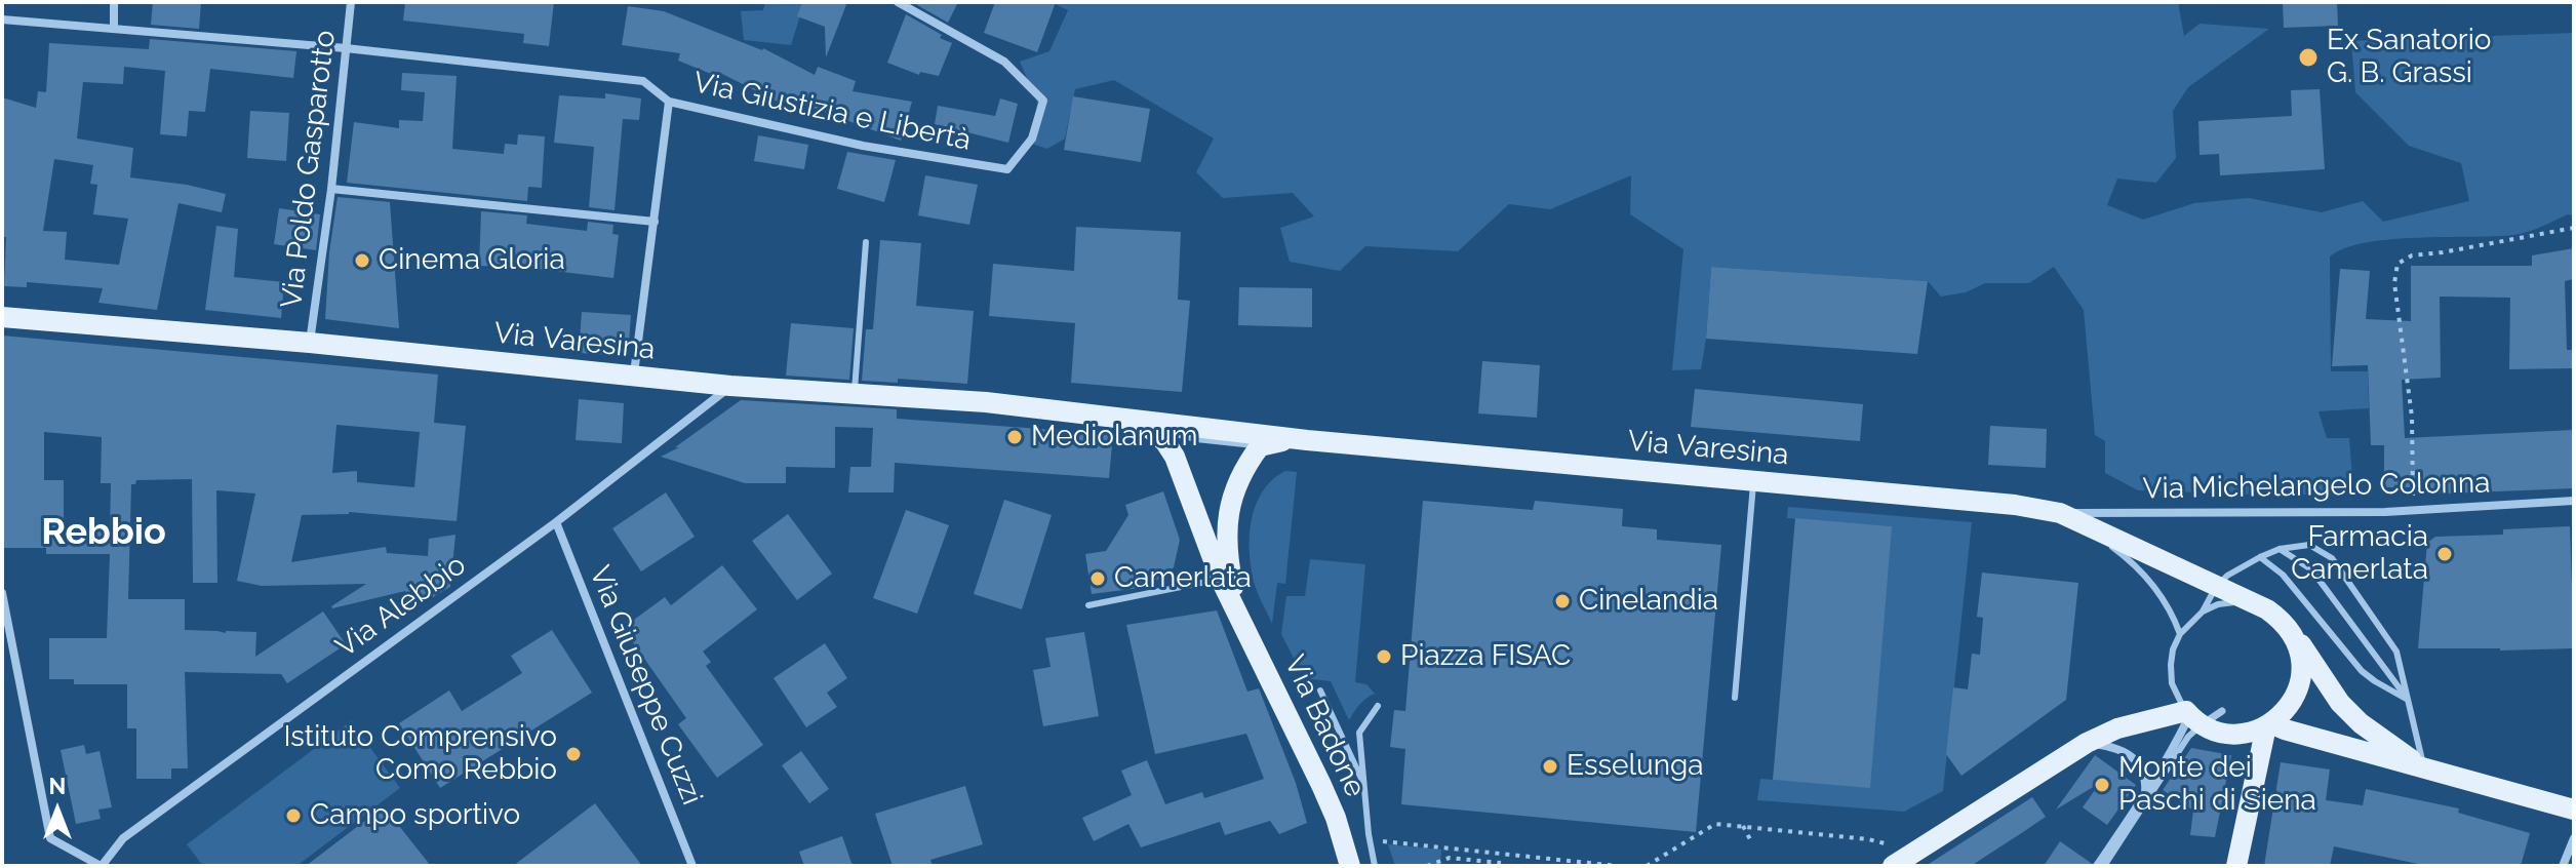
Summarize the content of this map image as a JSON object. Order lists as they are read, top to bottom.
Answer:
{
  "streets": {
    "main road": ["Via Varesina", "Via Badone"],
    "street": [
      "Via Giustizia e Libertà",
      "Via Poldo Gasparotto",
      "Via Michelangelo Colonna",
      "Via Alebbio",
      "Via Giuseppe Cuzzi"
    ]
  },
  "crossings": [
    ["Via Giustizia e Libertà", "Via Varesina"],
    ["Via Poldo Gasparotto", "Via Varesina"],
    ["Via Varesina", "Via Michelangelo Colonna"],
    ["Via Varesina", "Via Alebbio"],
    ["Via Varesina", "Via Badone"],
    ["Via Alebbio", "Via Giuseppe Cuzzi"]
  ],
  "districts": ["Rebbio"],
  "places": [
    "Ex Sanatorio G. B. Grassi",
    "Cinema Gloria",
    "Mediolanum",
    "Farmacia Camerlata",
    "Camerlata",
    "Cinelandia",
    "Piazza FISAC",
    "Istituto Comprensivo Como Rebbio",
    "Esselunga",
    "Monte dei Paschi di Siena",
    "Campo sportivo"
  ],
  "north": "top"
}
